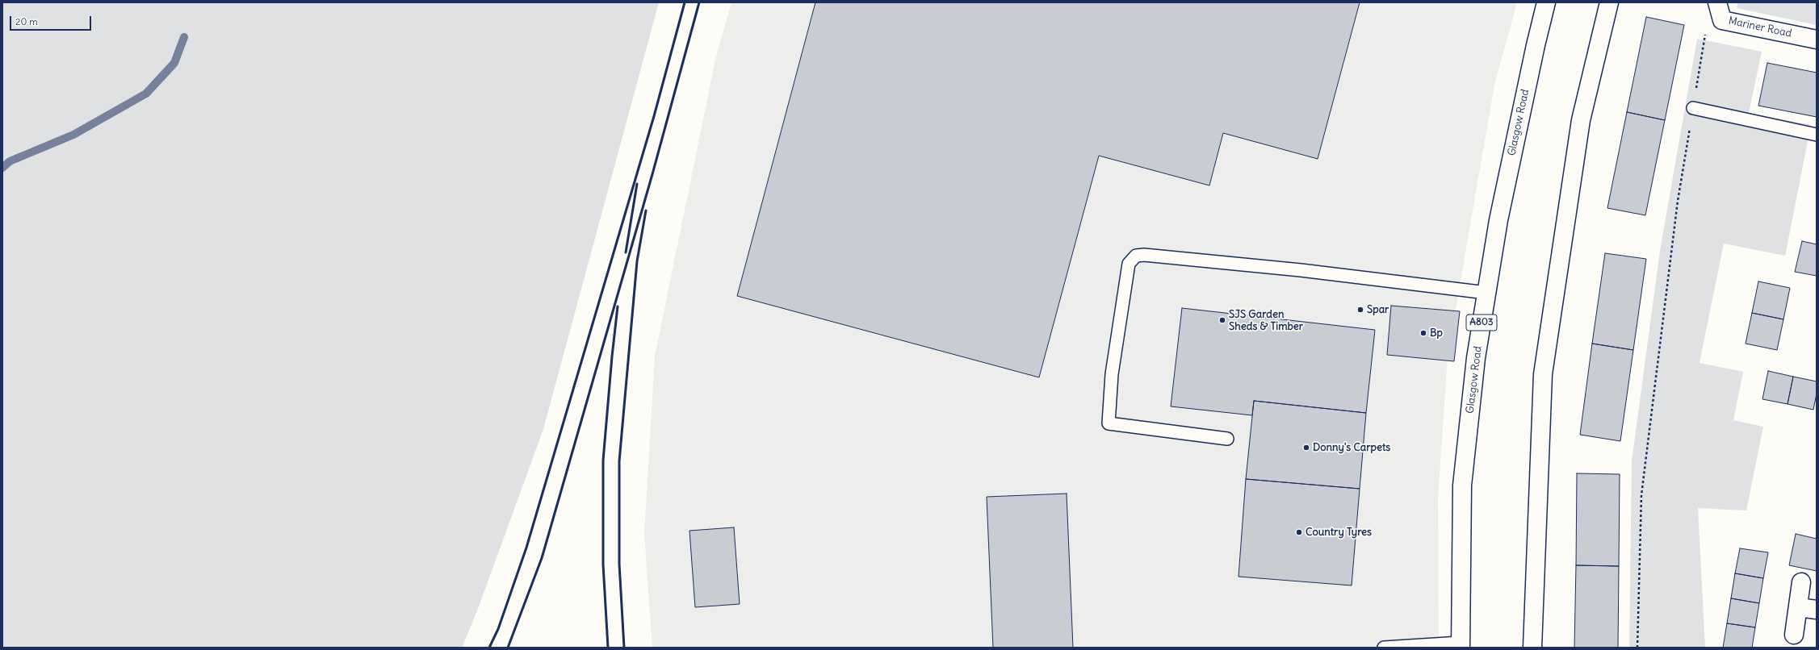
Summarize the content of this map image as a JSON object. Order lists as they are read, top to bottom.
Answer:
{
  "streets": {
    "street": ["Mariner Road", "Glasgow Road", "A803"]
  },
  "places": [
    "Spar",
    "SJS Garden Sheds & Timber",
    "Bp",
    "Donny's Carpets",
    "Country Tyres"
  ],
  "scale_bar": "20 m"
}
